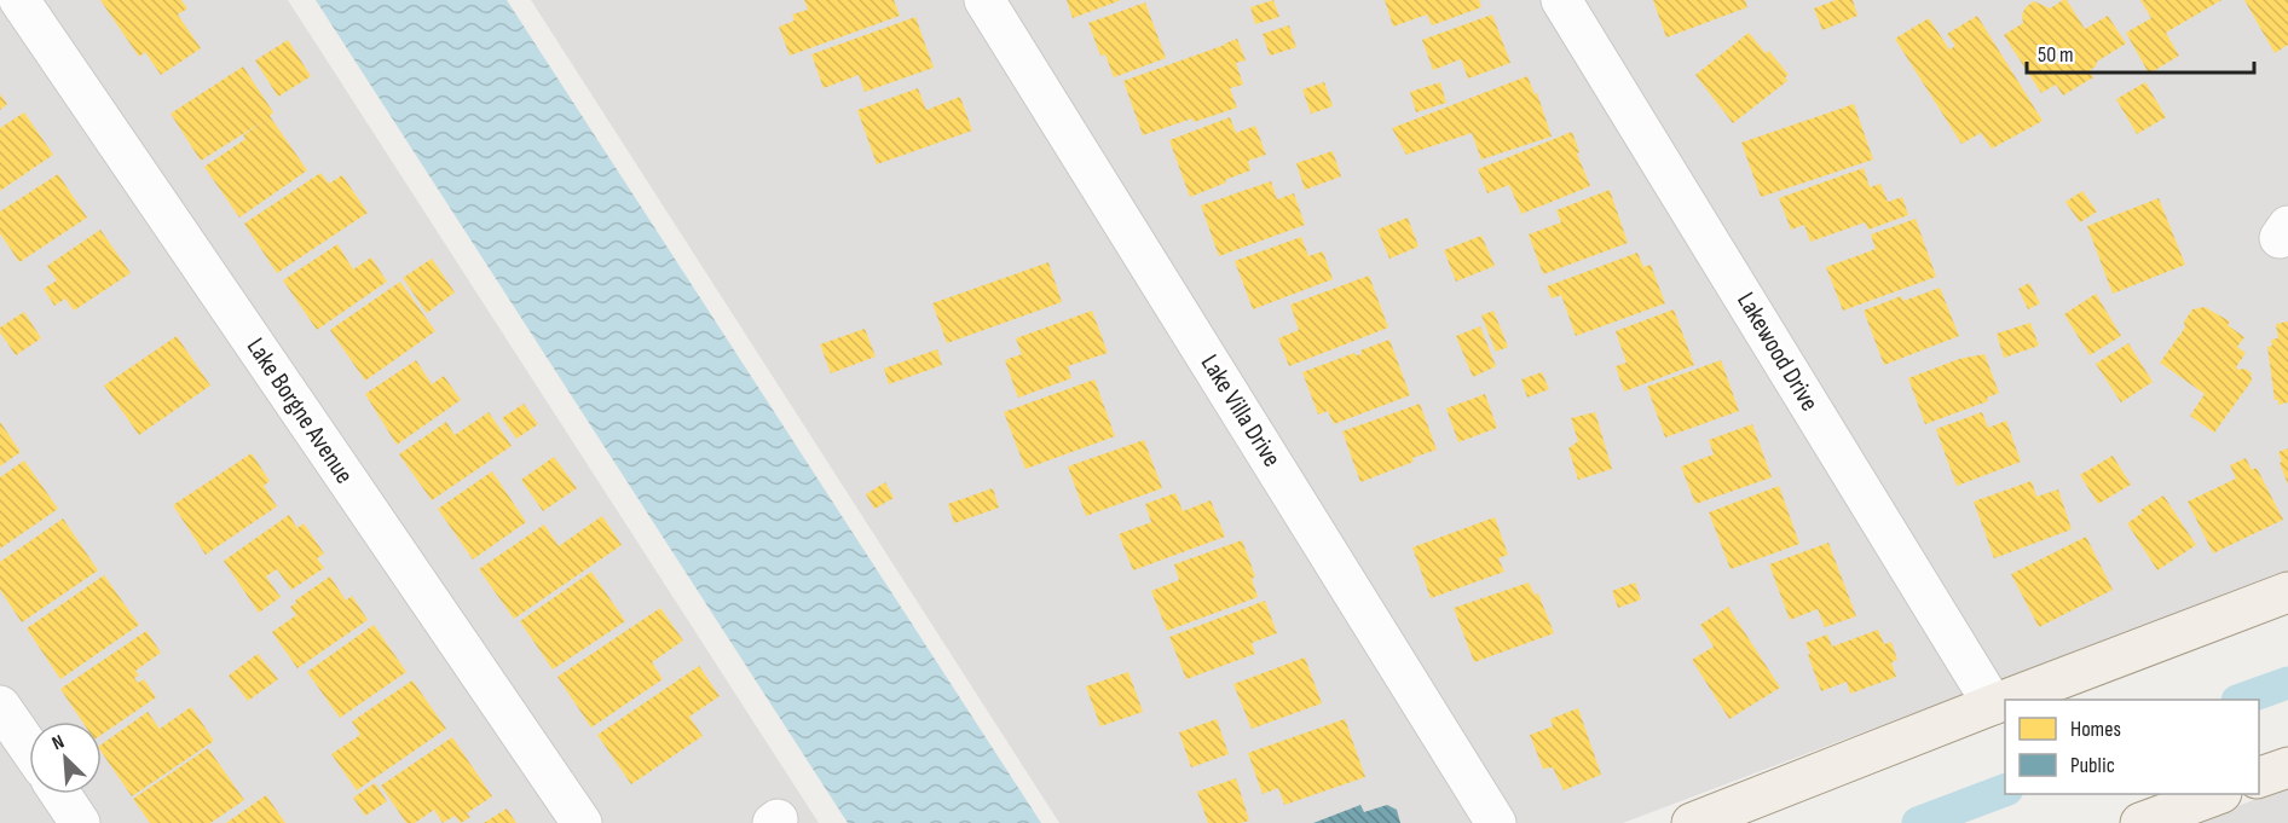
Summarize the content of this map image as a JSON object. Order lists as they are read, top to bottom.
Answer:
{
  "streets": {
    "street": ["Lakewood Drive", "Lake Borgne Avenue", "Lake Villa Drive"]
  },
  "legend": ["Homes", "Public"],
  "scale_bar": "50 m",
  "north": "top left"
}
